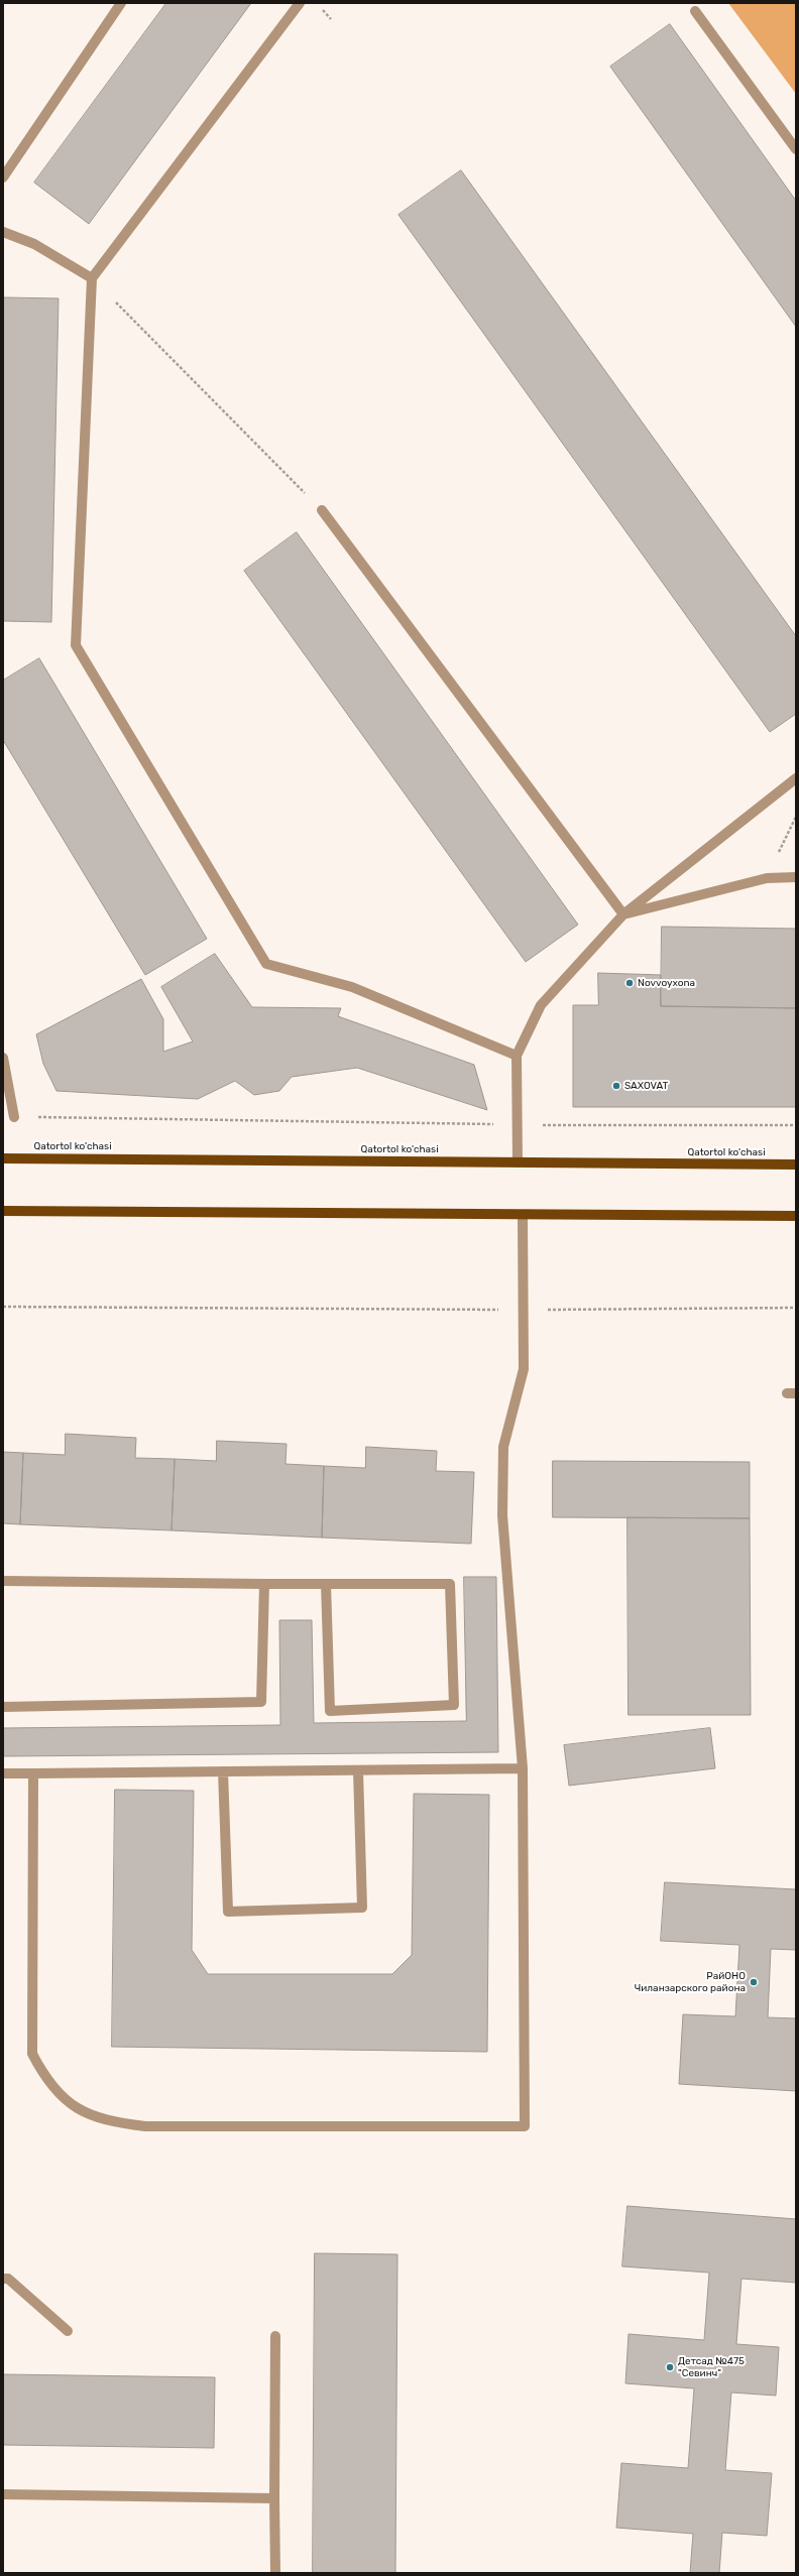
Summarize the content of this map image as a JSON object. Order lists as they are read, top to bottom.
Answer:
{
  "streets": {
    "main road": ["Qatortol ko'chasi"]
  },
  "places": [
    "Novvoyxona",
    "SAXOVAT",
    "РайОНО Чиланзарского района",
    "Детсад №475 \"Севинч\""
  ]
}
